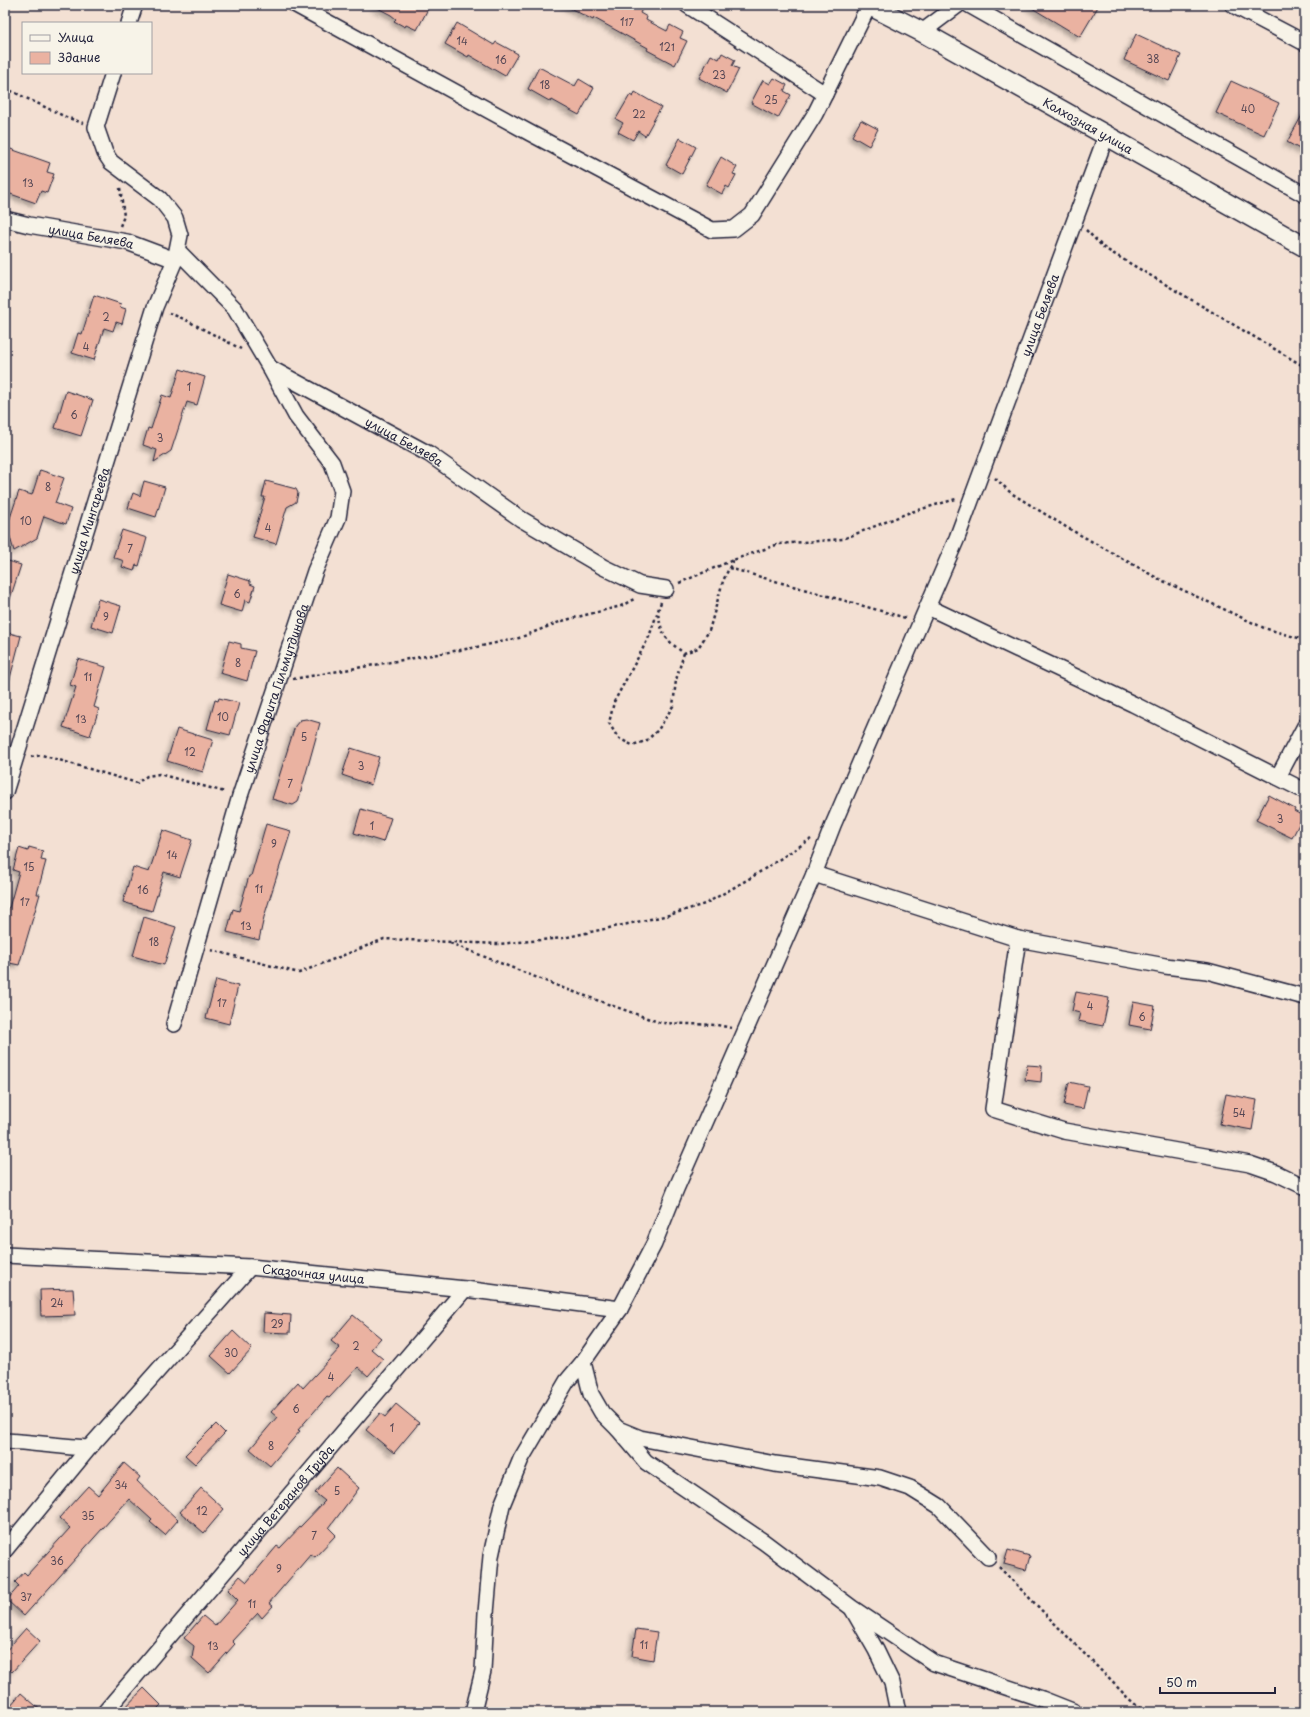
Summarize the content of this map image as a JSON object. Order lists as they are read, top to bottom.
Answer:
{
  "streets": {
    "main road": ["Колхозная улица"],
    "street": [
      "улица Беляева",
      "улица Мингареева",
      "улица Фарита Гильмутдинова",
      "Сказочная улица",
      "улица Ветеранов Труда"
    ]
  },
  "crossings": [
    ["Колхозная улица", "улица Беляева"],
    ["улица Беляева", "улица Мингареева"],
    ["улица Беляева", "улица Фарита Гильмутдинова"],
    ["улица Беляева", "Сказочная улица"],
    ["Сказочная улица", "улица Ветеранов Труда"]
  ],
  "house_numbers": [
    "117",
    "14",
    "121",
    "38",
    "16",
    "23",
    "18",
    "25",
    "40",
    "22",
    "13",
    "2",
    "4",
    "1",
    "6",
    "3",
    "8",
    "10",
    "4",
    "7",
    "6",
    "9",
    "8",
    "11",
    "10",
    "13",
    "5",
    "12",
    "3",
    "7",
    "3",
    "1",
    "9",
    "14",
    "15",
    "11",
    "16",
    "17",
    "13",
    "18",
    "17",
    "4",
    "6",
    "54",
    "24",
    "29",
    "2",
    "30",
    "4",
    "6",
    "1",
    "8",
    "34",
    "5",
    "12",
    "35",
    "7",
    "36",
    "9",
    "37",
    "11",
    "11",
    "13"
  ],
  "legend": ["Улица", "Здание"],
  "scale_bar": "50 m"
}
